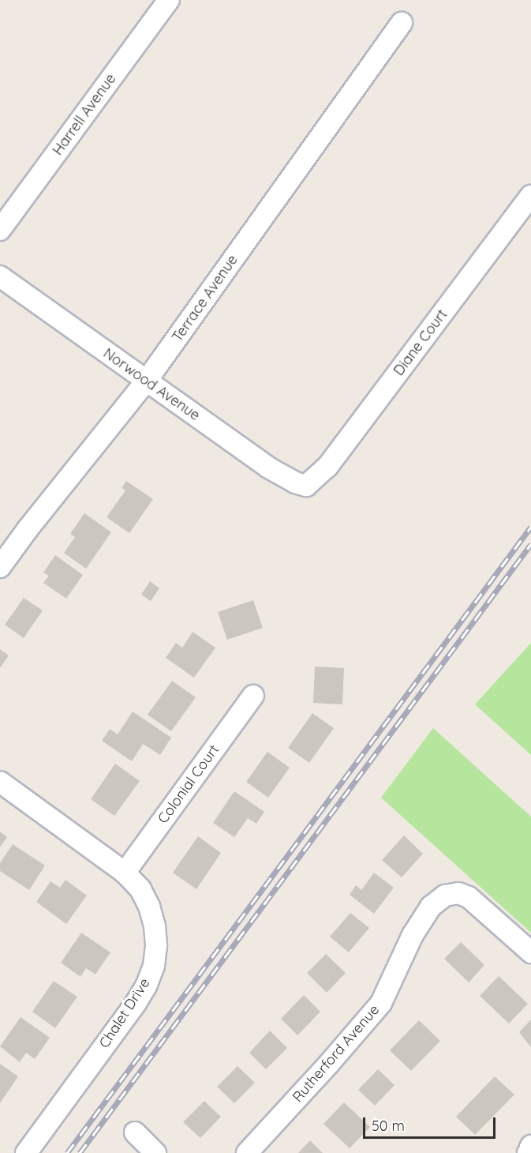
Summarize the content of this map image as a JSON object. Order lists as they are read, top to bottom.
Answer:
{
  "streets": {
    "street": [
      "Harrell Avenue",
      "Terrace Avenue",
      "Diane Court",
      "Norwood Avenue",
      "Colonial Court",
      "Chalet Drive",
      "Rutherford Avenue"
    ]
  },
  "crossings": [
    ["Terrace Avenue", "Norwood Avenue"],
    ["Diane Court", "Norwood Avenue"],
    ["Colonial Court", "Chalet Drive"]
  ],
  "scale_bar": "50 m"
}
